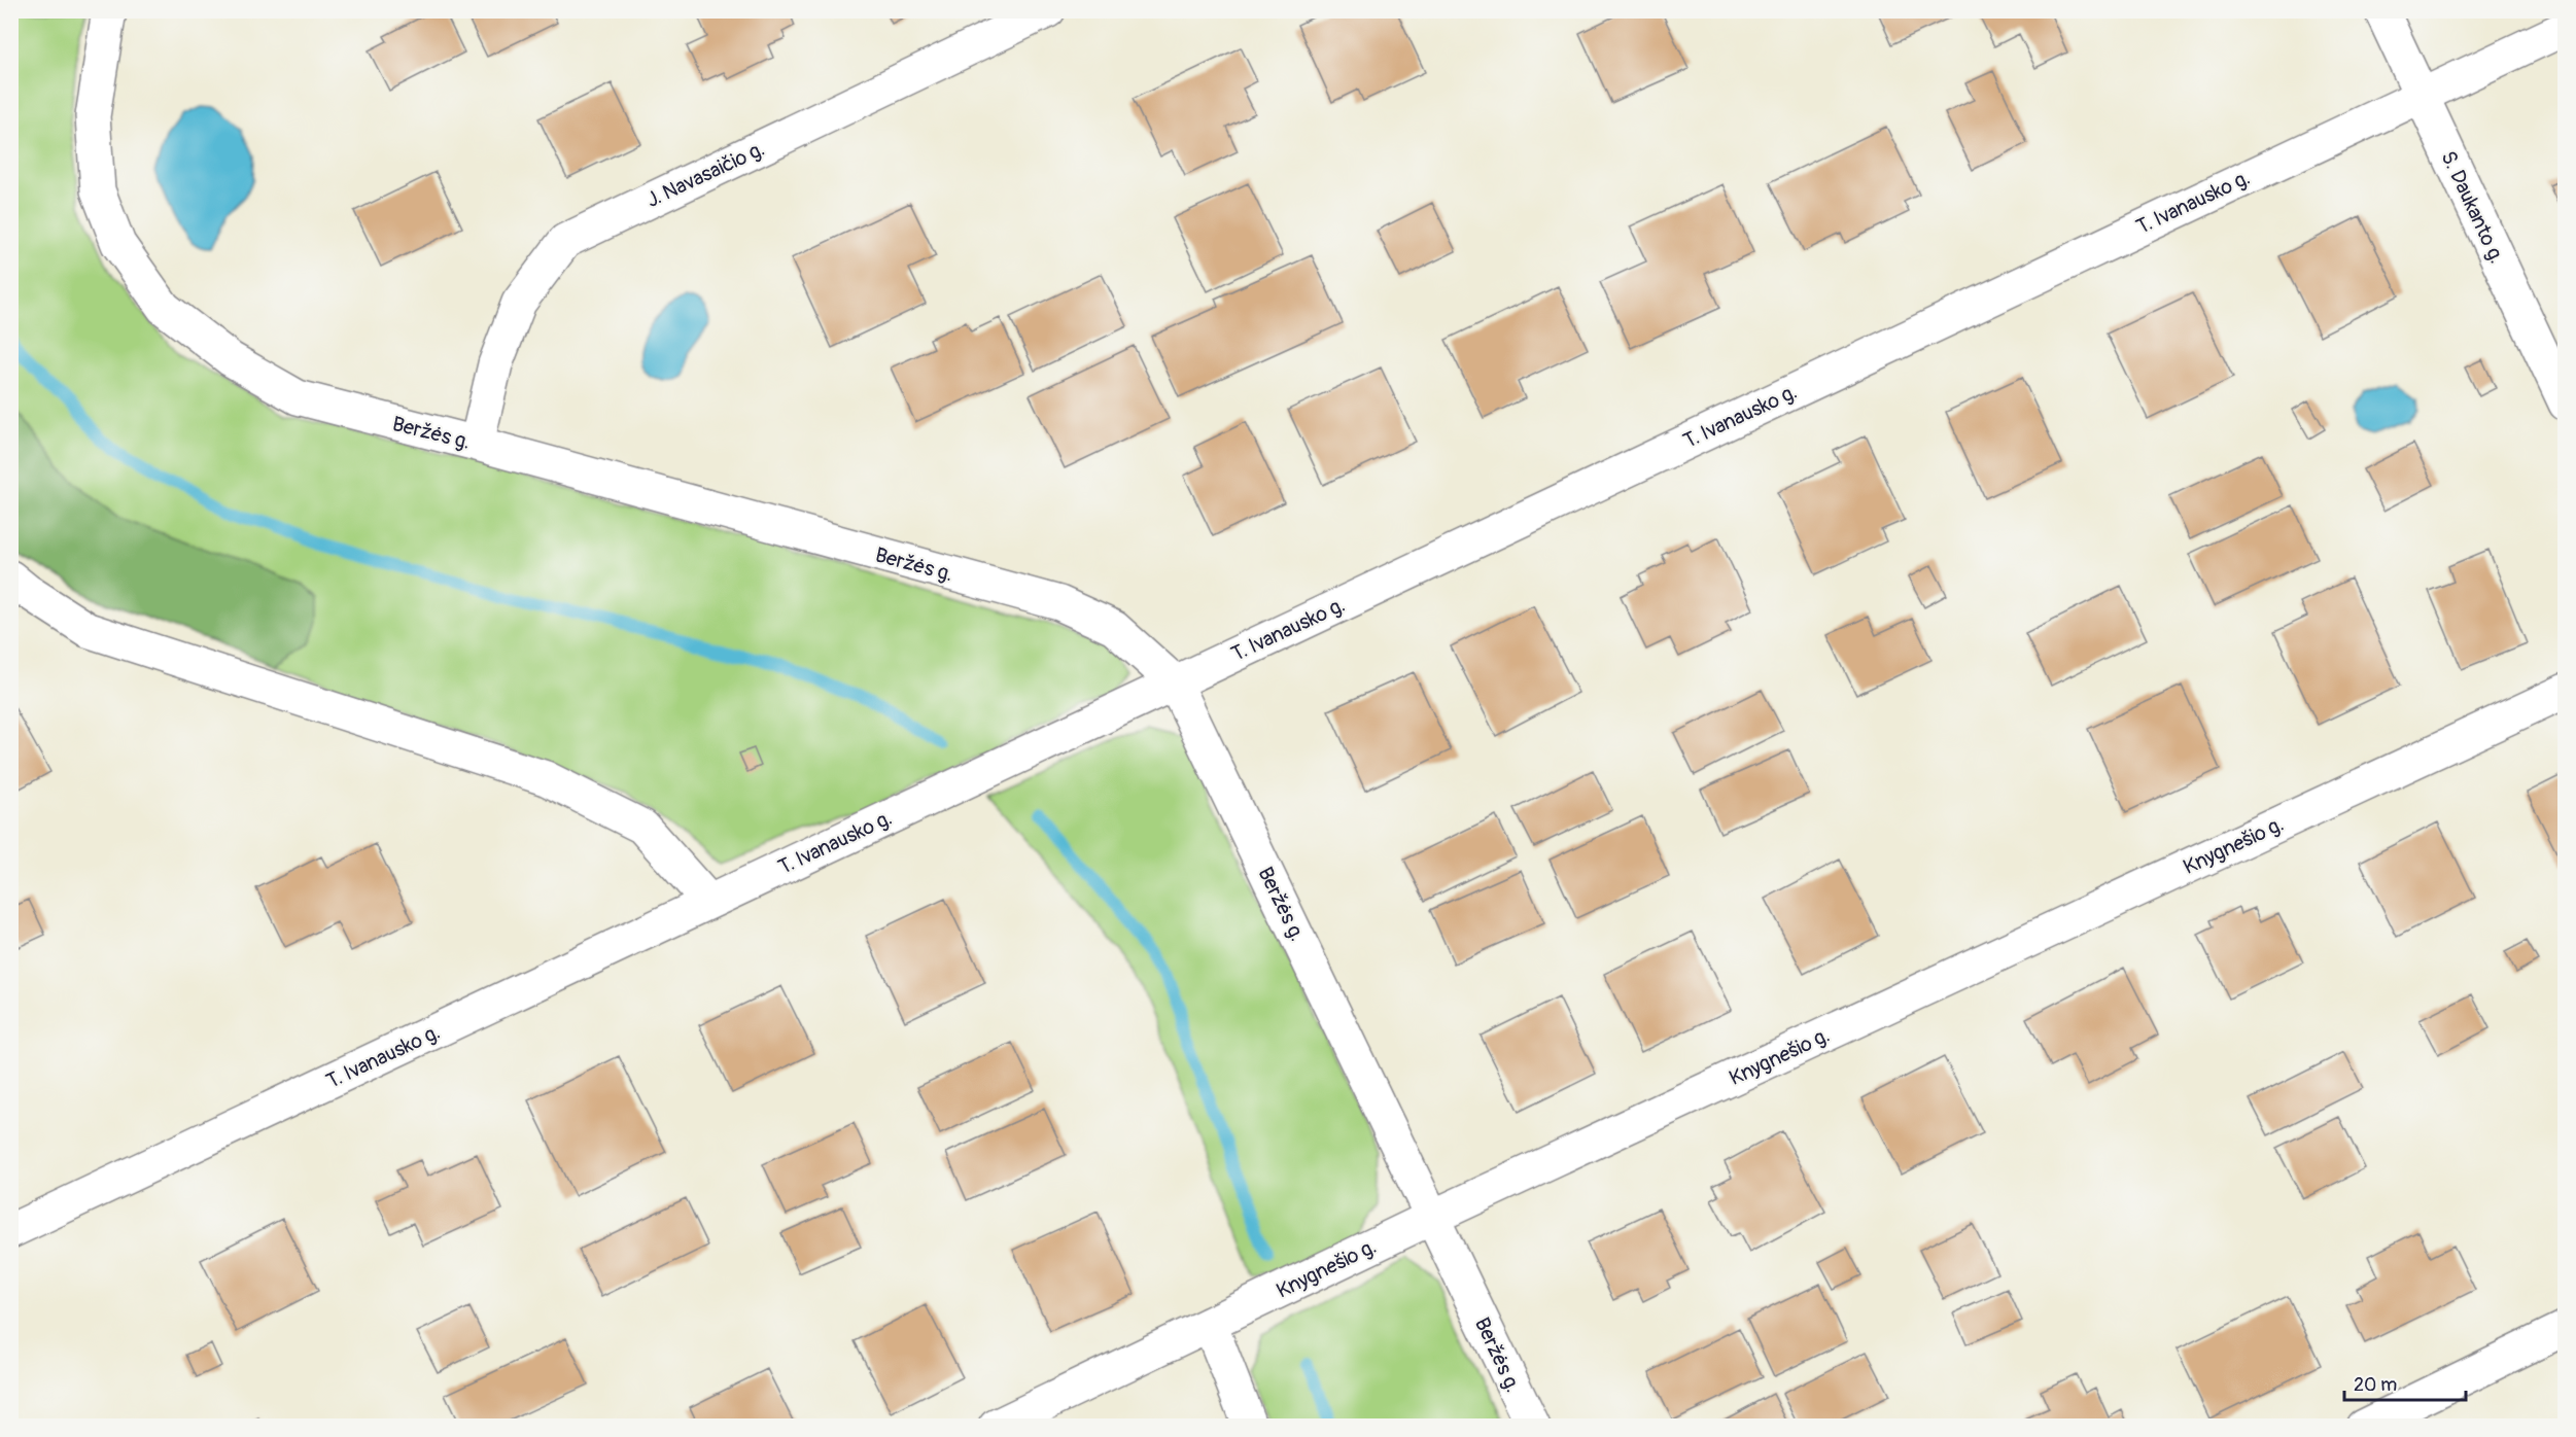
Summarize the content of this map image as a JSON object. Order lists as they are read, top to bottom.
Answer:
{
  "streets": {
    "street": [
      "J. Navasaičio g.",
      "T. Ivanausko g.",
      "S. Daukanto g.",
      "Beržės g.",
      "Knygnešio g."
    ]
  },
  "crossings": [
    ["J. Navasaičio g.", "Beržės g."],
    ["T. Ivanausko g.", "S. Daukanto g."],
    ["T. Ivanausko g.", "Beržės g."],
    ["Beržės g.", "Knygnešio g."]
  ],
  "scale_bar": "20 m"
}
